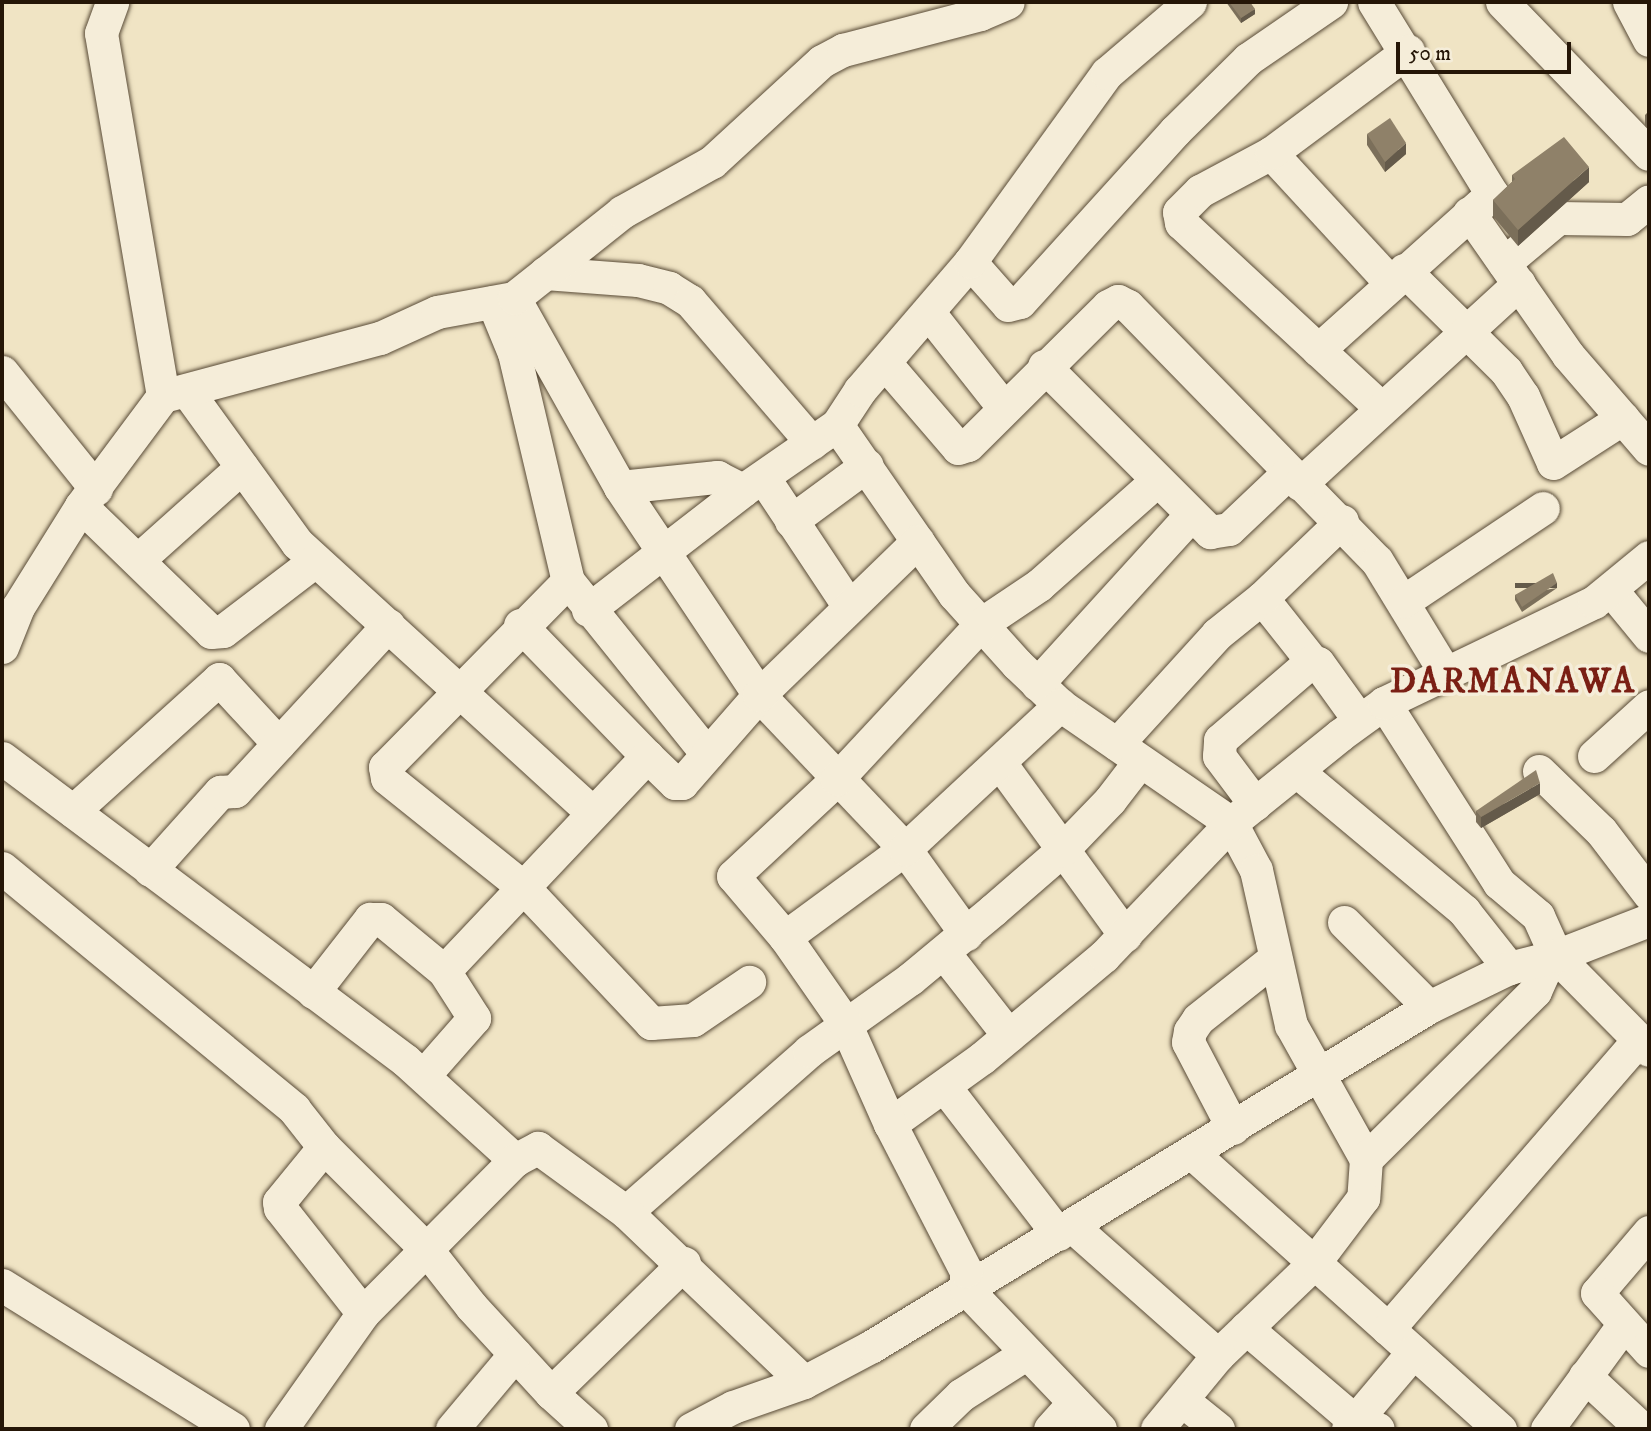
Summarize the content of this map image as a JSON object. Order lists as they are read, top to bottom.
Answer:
{
  "districts": ["DARMANAWA"],
  "scale_bar": "50 m"
}
